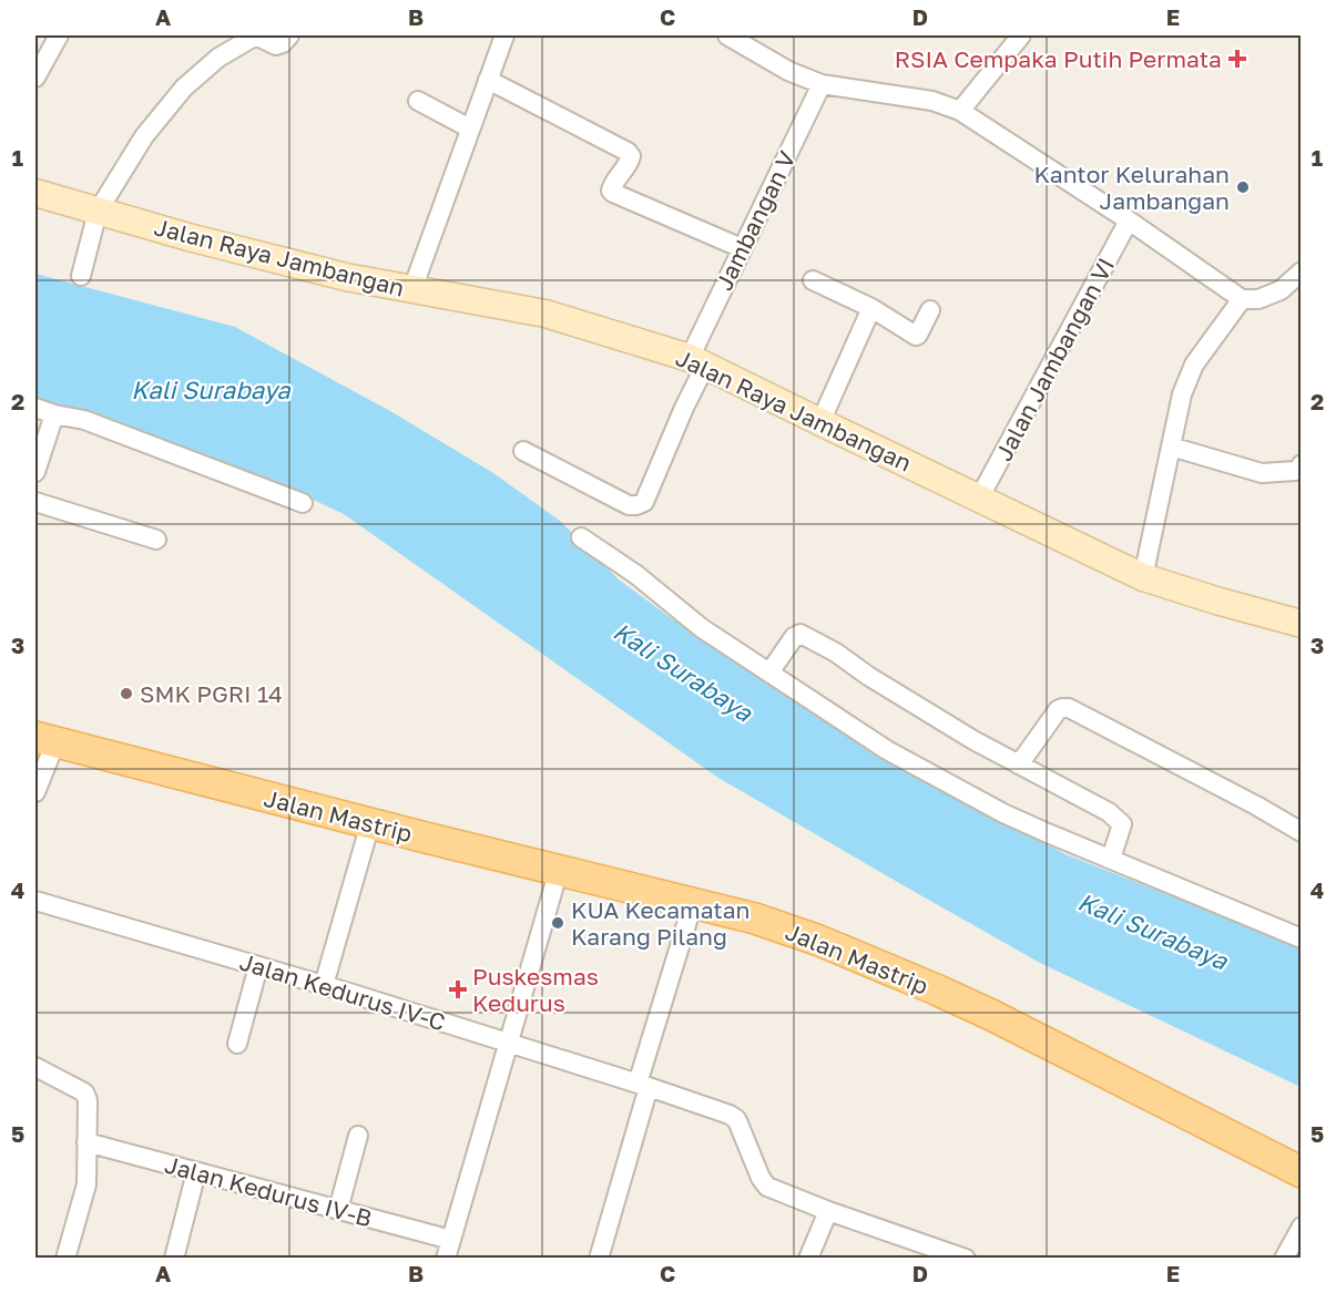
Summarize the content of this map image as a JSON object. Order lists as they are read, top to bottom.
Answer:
{
  "streets": {
    "main road": ["Jalan Raya Jambangan", "Jalan Mastrip"],
    "street": [
      "Jambangan V",
      "Jalan Jambangan VI",
      "Jalan Kedurus IV-C",
      "Jalan Kedurus IV-B"
    ]
  },
  "crossings": [
    ["Jambangan V", "Jalan Raya Jambangan"],
    ["Jalan Raya Jambangan", "Jalan Jambangan VI"]
  ],
  "water": ["Kali Surabaya"],
  "places": {
    "health": ["RSIA Cempaka Putih Permata", "Puskesmas Kedurus"],
    "other": ["Kantor Kelurahan Jambangan", "SMK PGRI 14", "KUA Kecamatan Karang Pilang"]
  },
  "grid": {
    "columns": [
      "A",
      "B",
      "C",
      "D",
      "E"
    ],
    "rows": [
      "1",
      "2",
      "3",
      "4",
      "5"
    ]
  }
}
